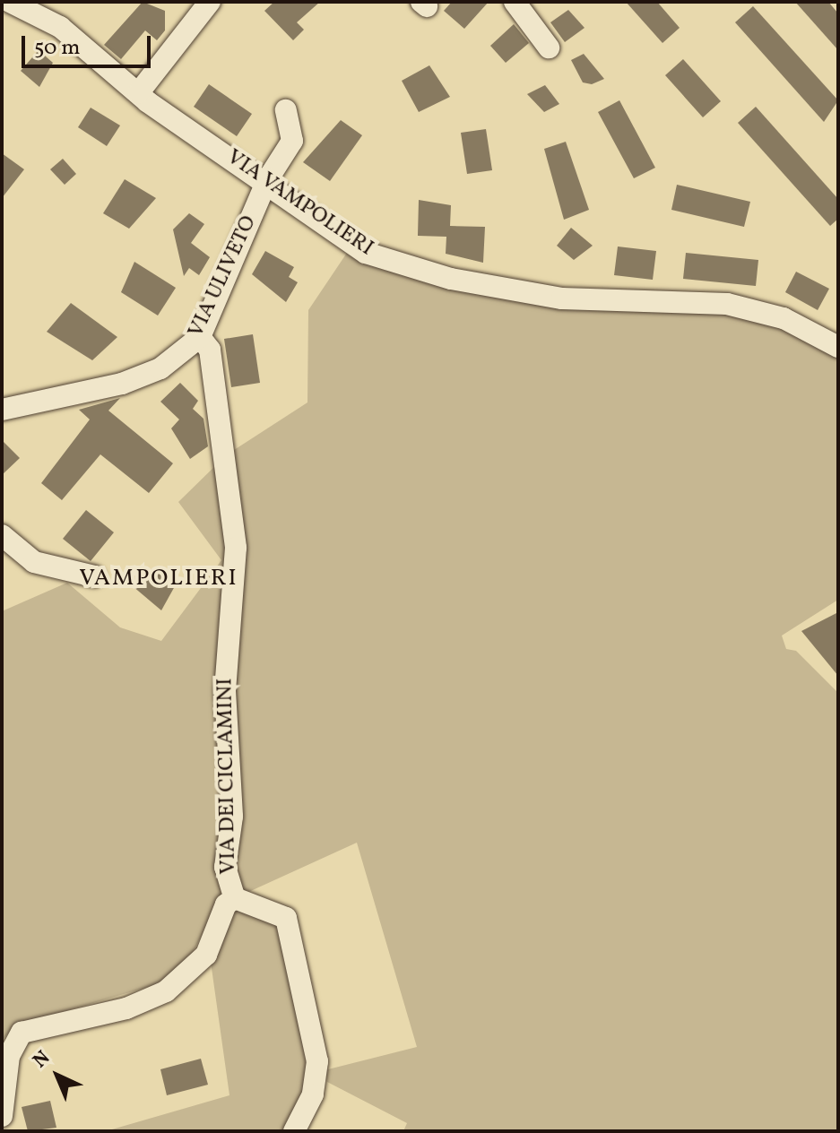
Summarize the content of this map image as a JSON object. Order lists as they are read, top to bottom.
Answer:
{
  "streets": {
    "street": ["VIA VAMPOLIERI", "VIA ULIVETO", "VIA DEI CICLAMINI"]
  },
  "crossings": [
    ["VIA VAMPOLIERI", "VIA ULIVETO"],
    ["VIA ULIVETO", "VIA DEI CICLAMINI"]
  ],
  "districts": ["VAMPOLIERI"],
  "scale_bar": "50 m",
  "north": "top left"
}
